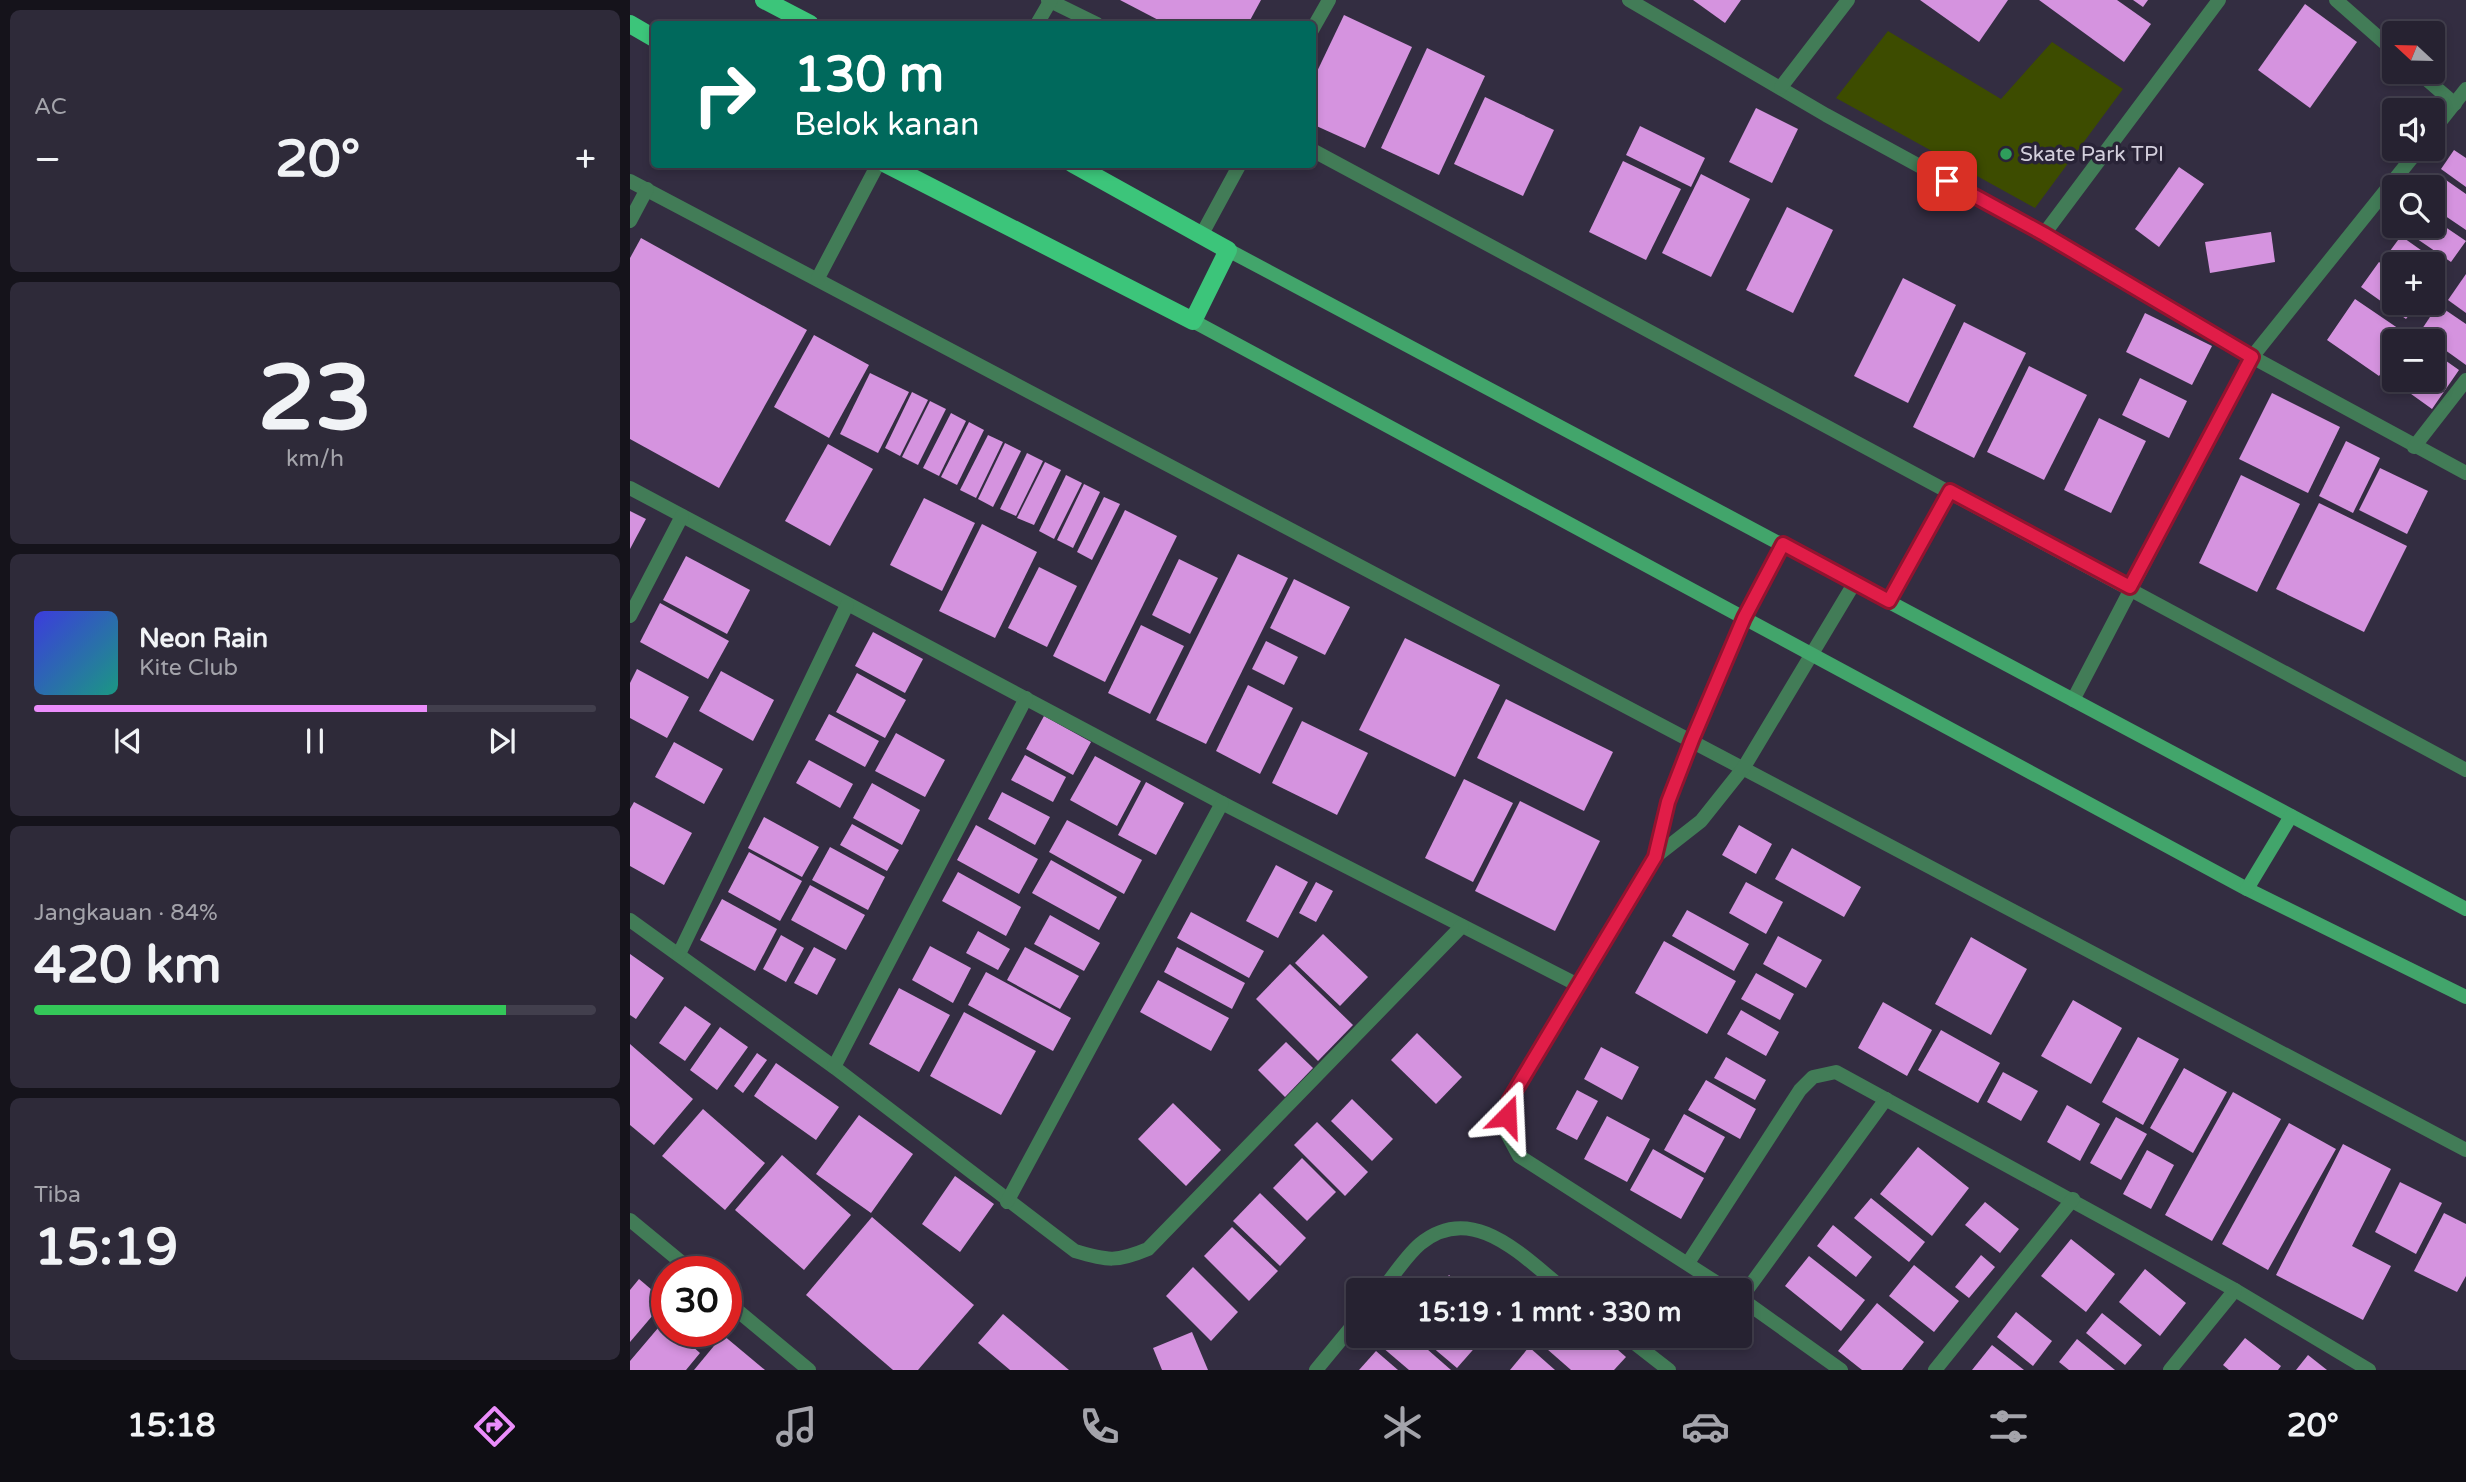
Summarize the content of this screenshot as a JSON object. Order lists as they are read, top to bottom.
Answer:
{
  "places": ["Skate Park TPI"],
  "north": "left",
  "page": {
    "tile": [
      "AC",
      ["23", "km/h"],
      ["Jangkauan · 84%", "420 km"],
      ["Tiba", "15:19"]
    ],
    "map_buttons": ["+", "−"],
    "turn": ["130 m", "Belok kanan"],
    "heat": ["−", "20°", "+"],
    "song": ["Neon Rain", "Kite Club"],
    "limit": "30",
    "trip": "15:19 · 1 mnt · 330 m",
    "tabs": ["15:18", "20°"]
  }
}
